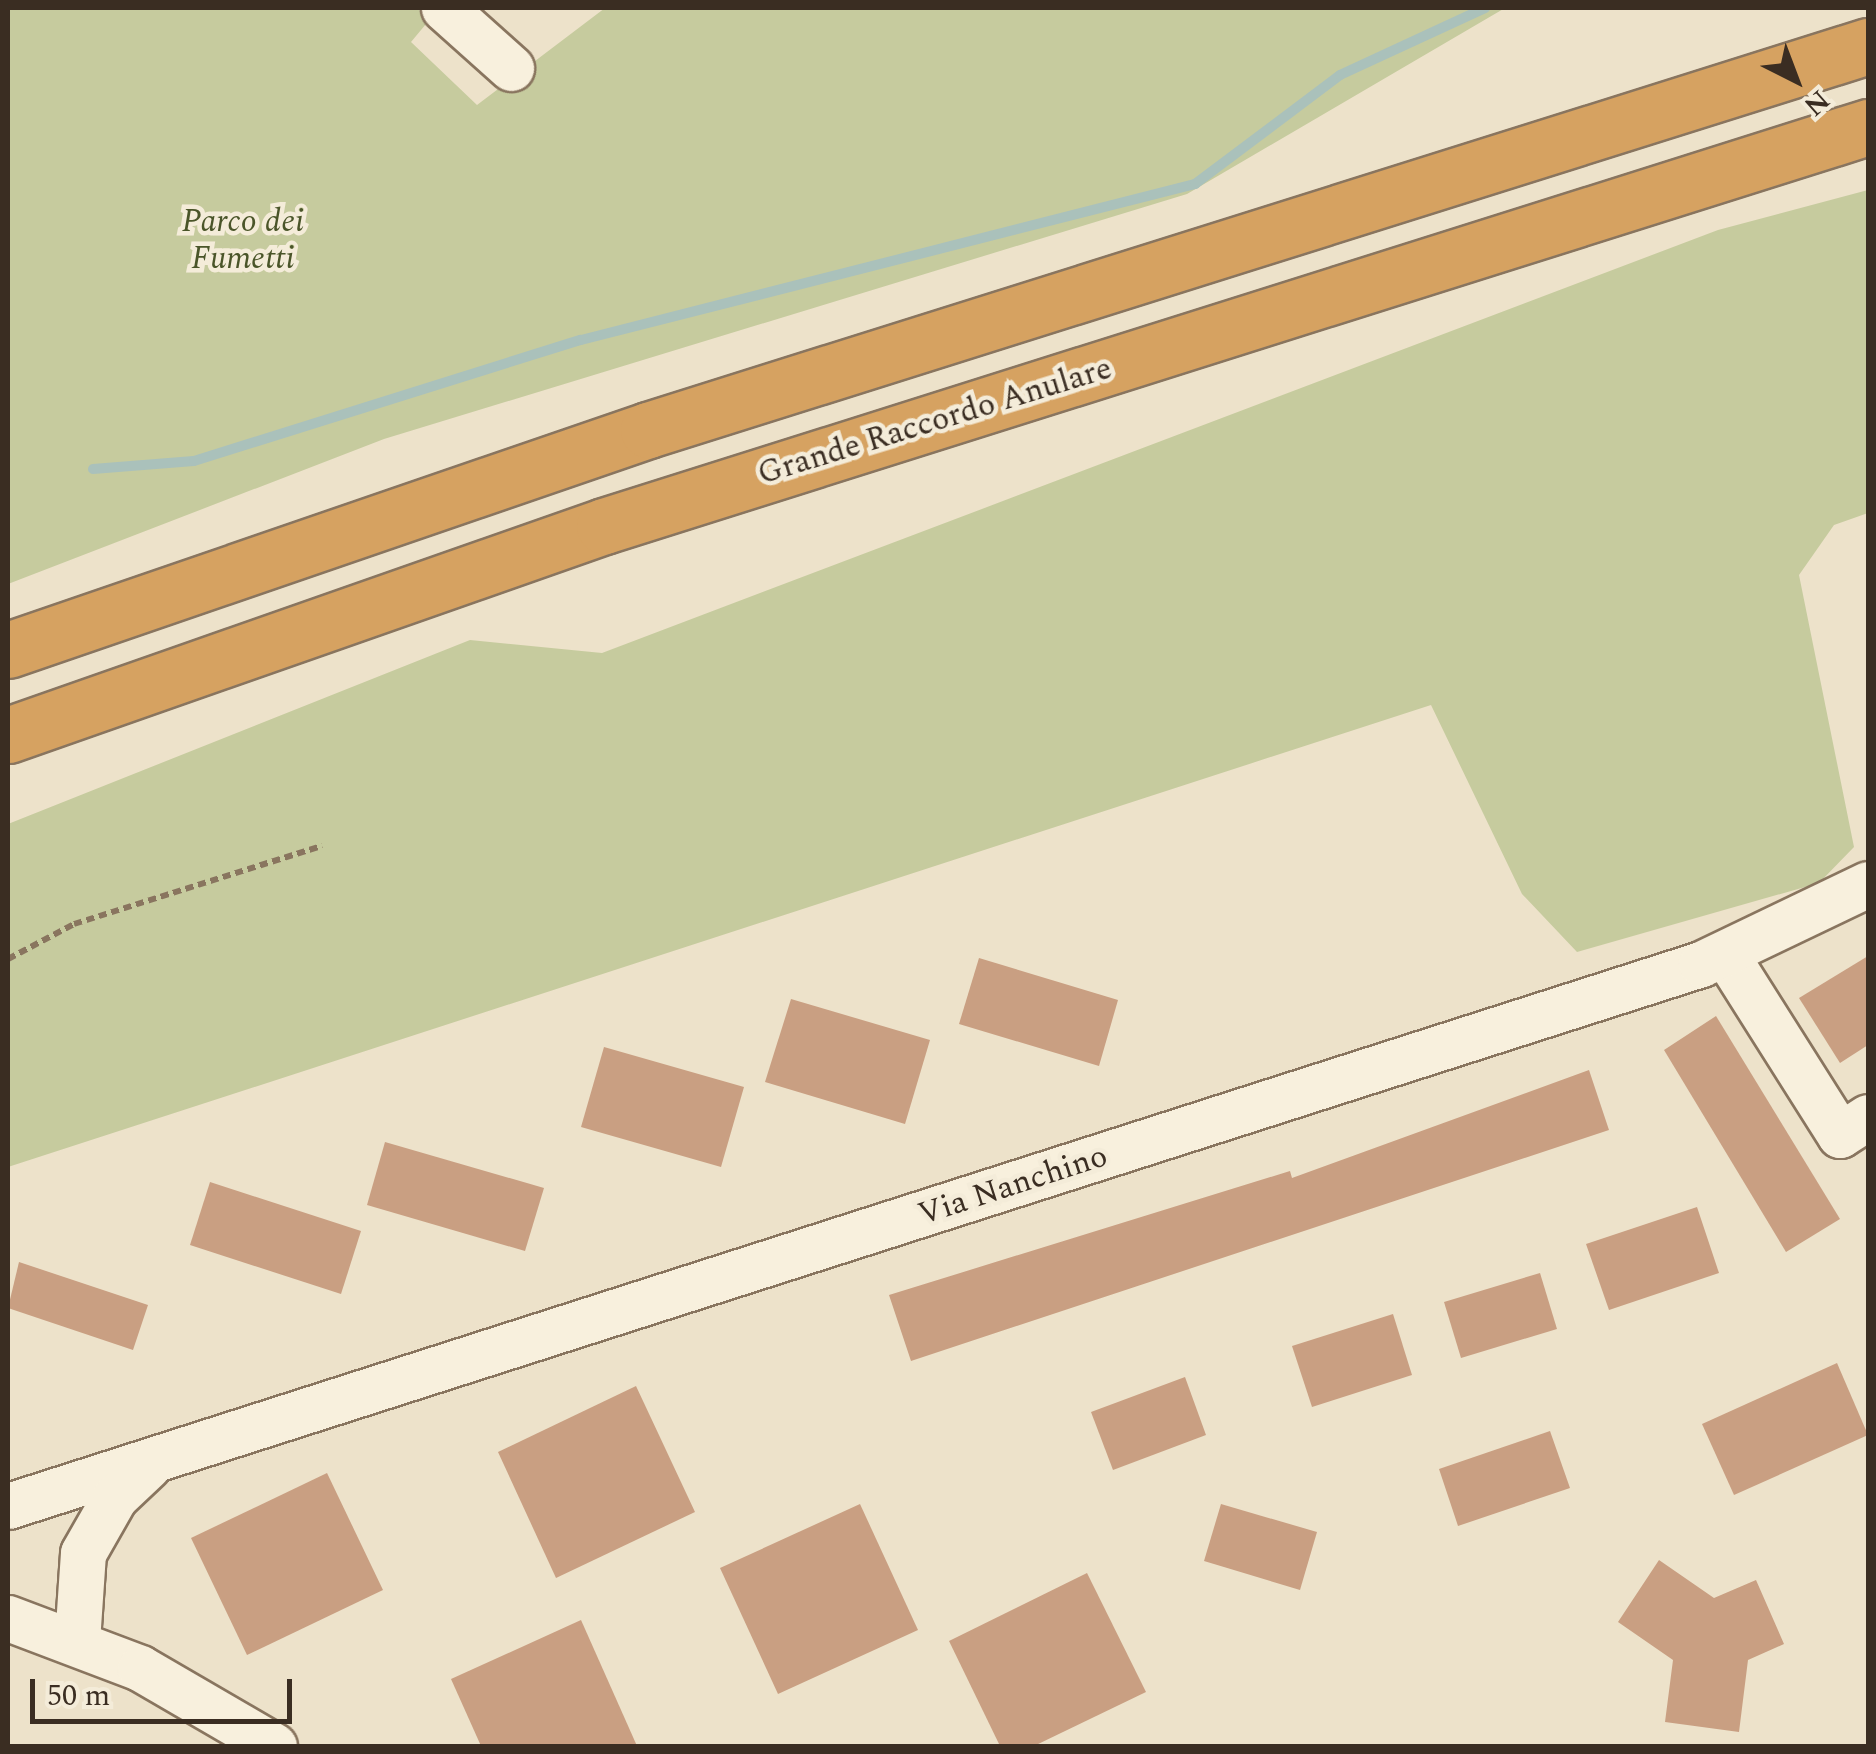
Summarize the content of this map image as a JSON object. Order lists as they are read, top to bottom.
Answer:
{
  "streets": {
    "highway": ["Grande Raccordo Anulare"],
    "street": ["Via Nanchino"]
  },
  "parks": ["Parco dei Fumetti"],
  "scale_bar": "50 m",
  "north": "bottom right"
}
